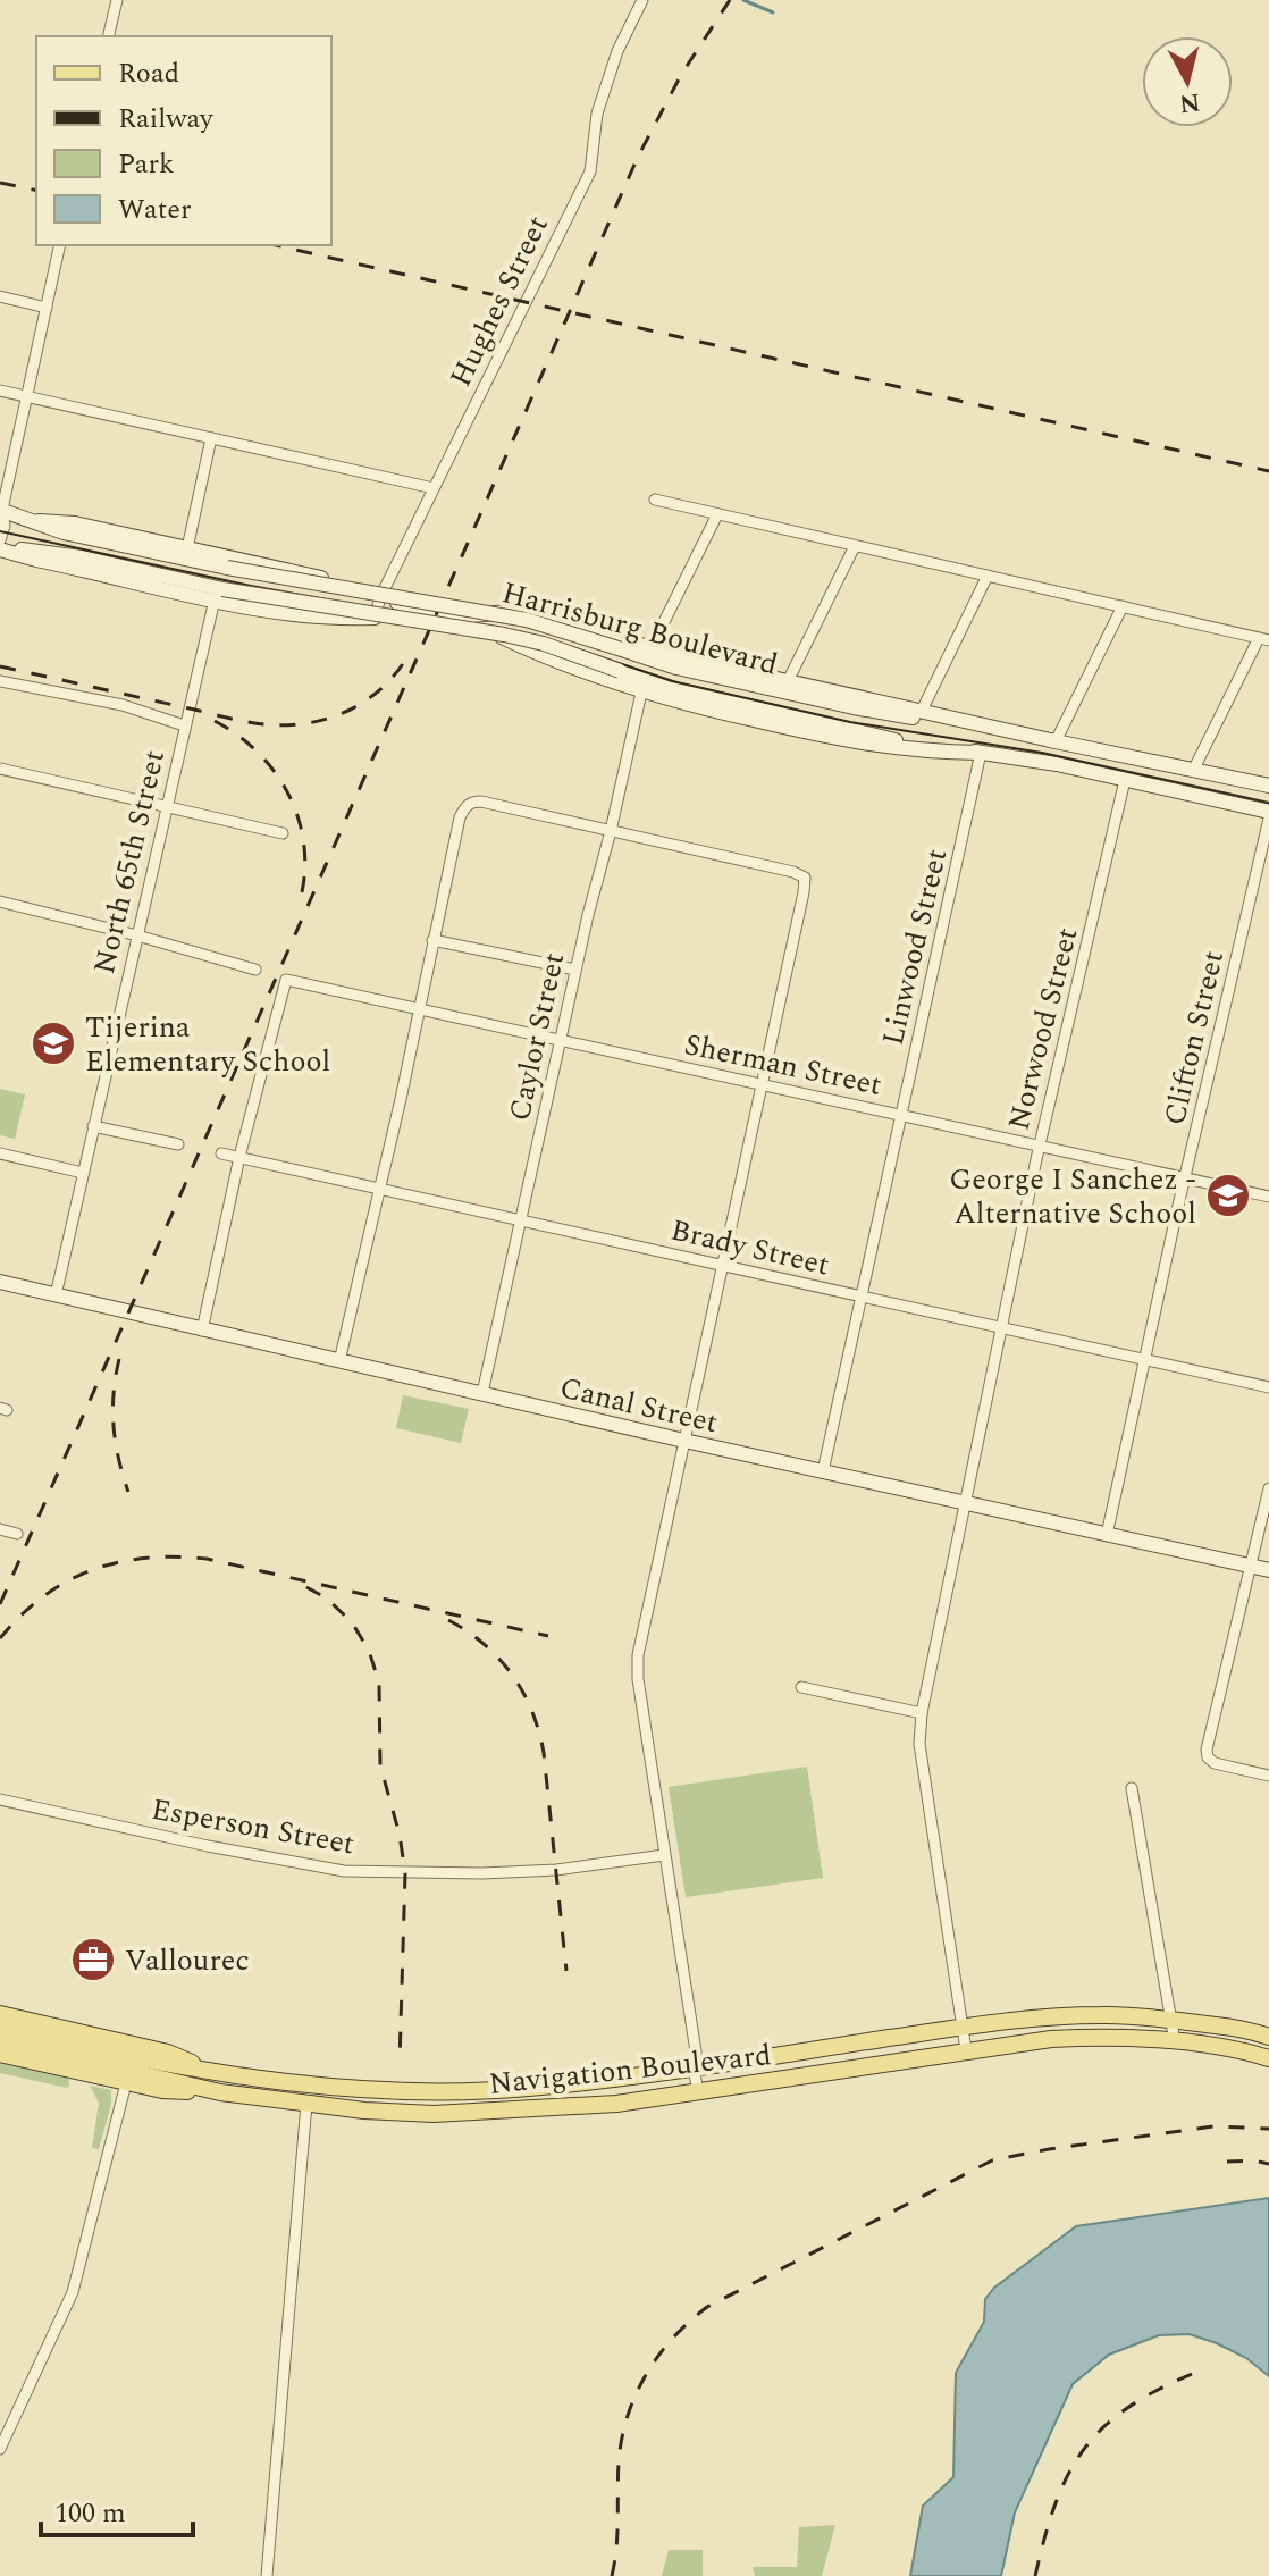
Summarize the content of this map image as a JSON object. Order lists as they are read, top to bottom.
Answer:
{
  "streets": {
    "main road": ["Harrisburg Boulevard", "Canal Street", "Navigation Boulevard"],
    "street": [
      "Hughes Street",
      "North 65th Street",
      "Linwood Street",
      "Norwood Street",
      "Caylor Street",
      "Clifton Street",
      "Sherman Street",
      "Brady Street",
      "Esperson Street"
    ]
  },
  "crossings": [
    ["Harrisburg Boulevard", "North 65th Street"],
    ["Harrisburg Boulevard", "Linwood Street"],
    ["Harrisburg Boulevard", "Norwood Street"],
    ["North 65th Street", "Canal Street"],
    ["Linwood Street", "Sherman Street"],
    ["Linwood Street", "Brady Street"],
    ["Linwood Street", "Canal Street"],
    ["Norwood Street", "Sherman Street"],
    ["Norwood Street", "Brady Street"],
    ["Norwood Street", "Canal Street"],
    ["Norwood Street", "Navigation Boulevard"],
    ["Caylor Street", "Sherman Street"],
    ["Caylor Street", "Brady Street"],
    ["Caylor Street", "Canal Street"],
    ["Clifton Street", "Sherman Street"],
    ["Clifton Street", "Brady Street"],
    ["Clifton Street", "Canal Street"],
    ["Sherman Street", "Brady Street"]
  ],
  "places": {
    "school or university": ["Tijerina Elementary School", "George I Sanchez - Alternative School"],
    "office": ["Vallourec"]
  },
  "legend": [
    "Road",
    "Railway",
    "Park",
    "Water"
  ],
  "scale_bar": "100 m",
  "north": "bottom"
}
